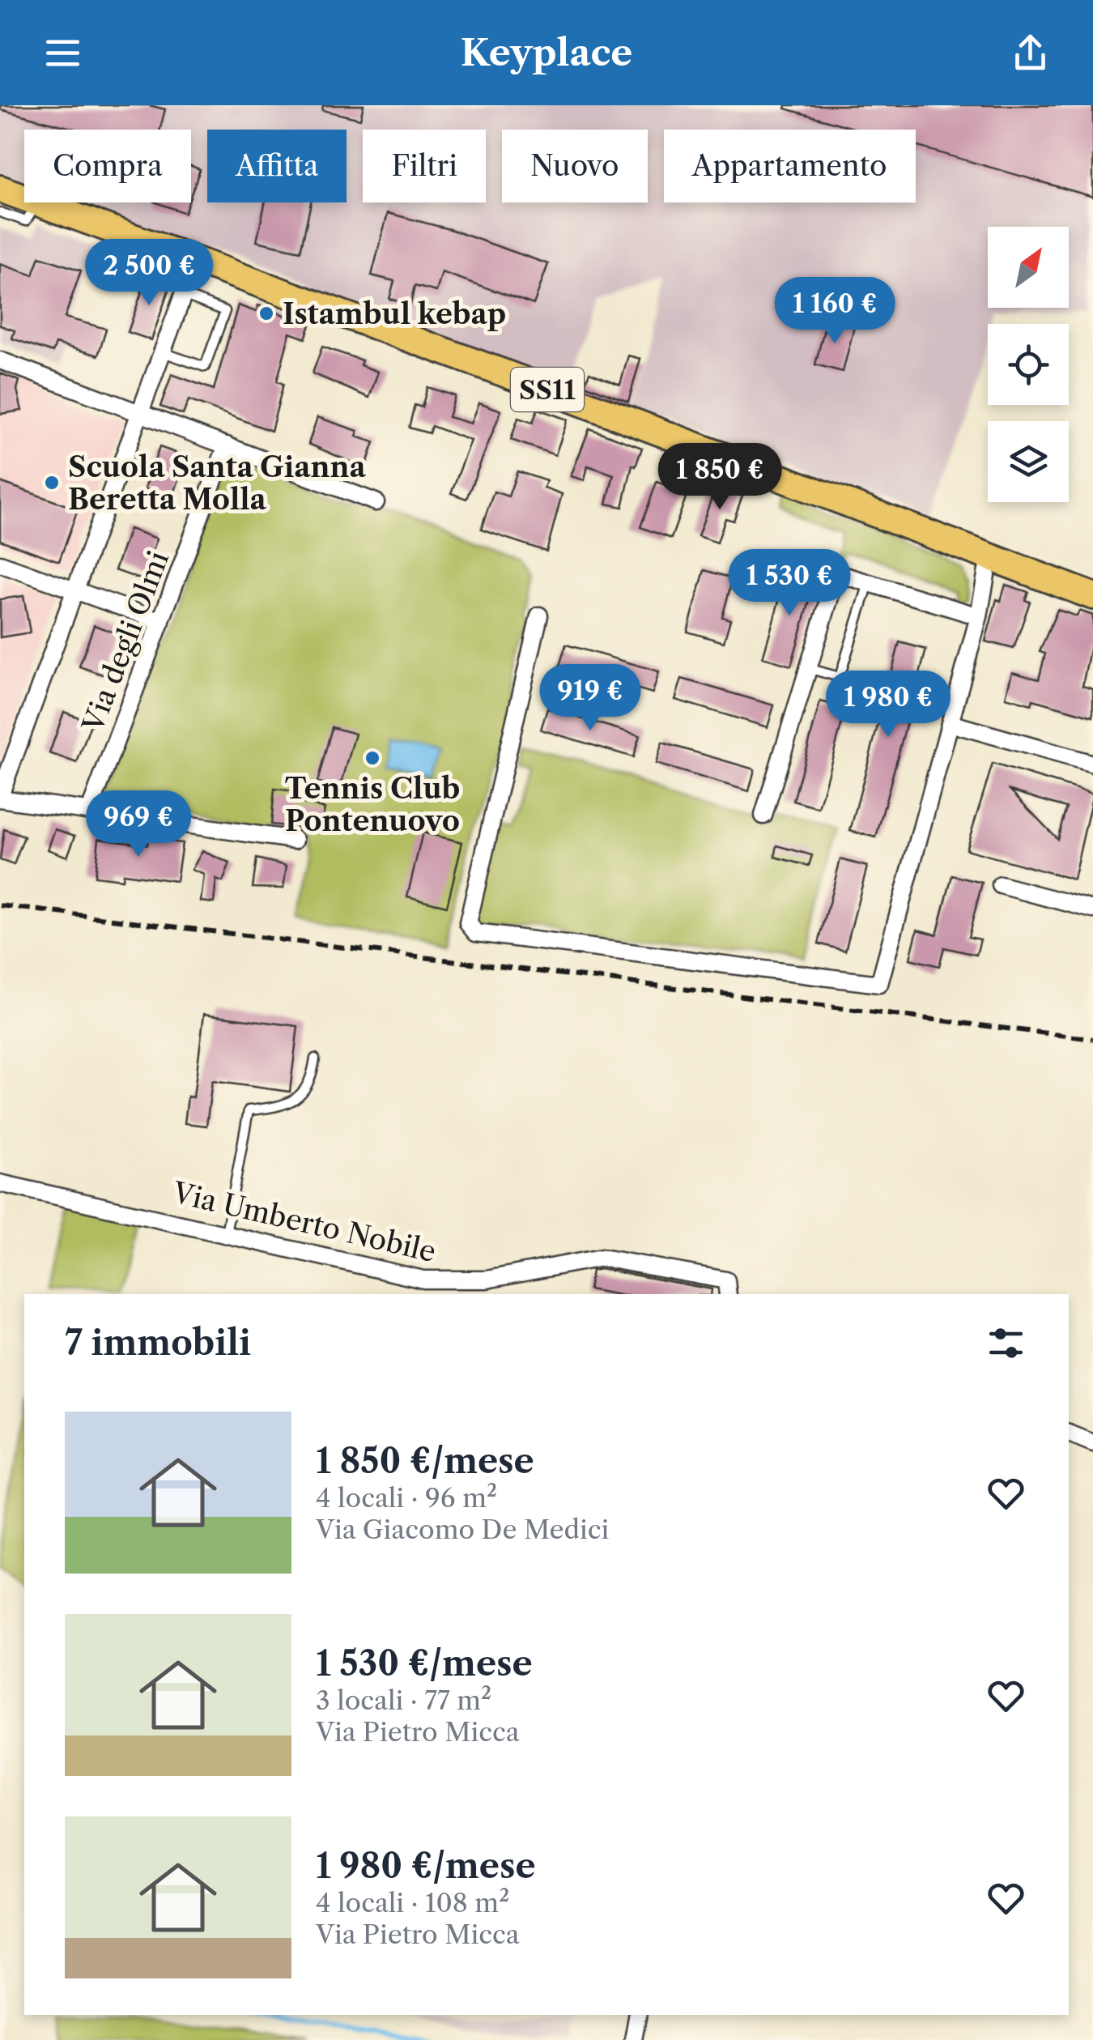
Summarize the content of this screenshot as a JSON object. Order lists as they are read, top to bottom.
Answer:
{
  "streets": {
    "main road": ["SS11"],
    "street": ["Via degli Olmi", "Via Umberto Nobile"]
  },
  "places": ["Istambul kebap", "Scuola Santa Gianna Beretta Molla", "Tennis Club Pontenuovo"],
  "north": "top right",
  "page": {
    "header": "Keyplace",
    "chip": [
      "Compra",
      "Affitta",
      "Filtri",
      "Nuovo",
      "Appartamento"
    ],
    "price": [
      "2 500 €",
      "1 160 €",
      "1 850 €",
      "1 530 €",
      "919 €",
      "1 980 €",
      "969 €"
    ],
    "heading": "7 immobili",
    "list": [
      {
        "name": "1 850 €/mese",
        "note": "4 locali · 96 m² · Via Giacomo De Medici"
      },
      {
        "name": "1 530 €/mese",
        "note": "3 locali · 77 m² · Via Pietro Micca"
      },
      {
        "name": "1 980 €/mese",
        "note": "4 locali · 108 m² · Via Pietro Micca"
      }
    ]
  }
}
